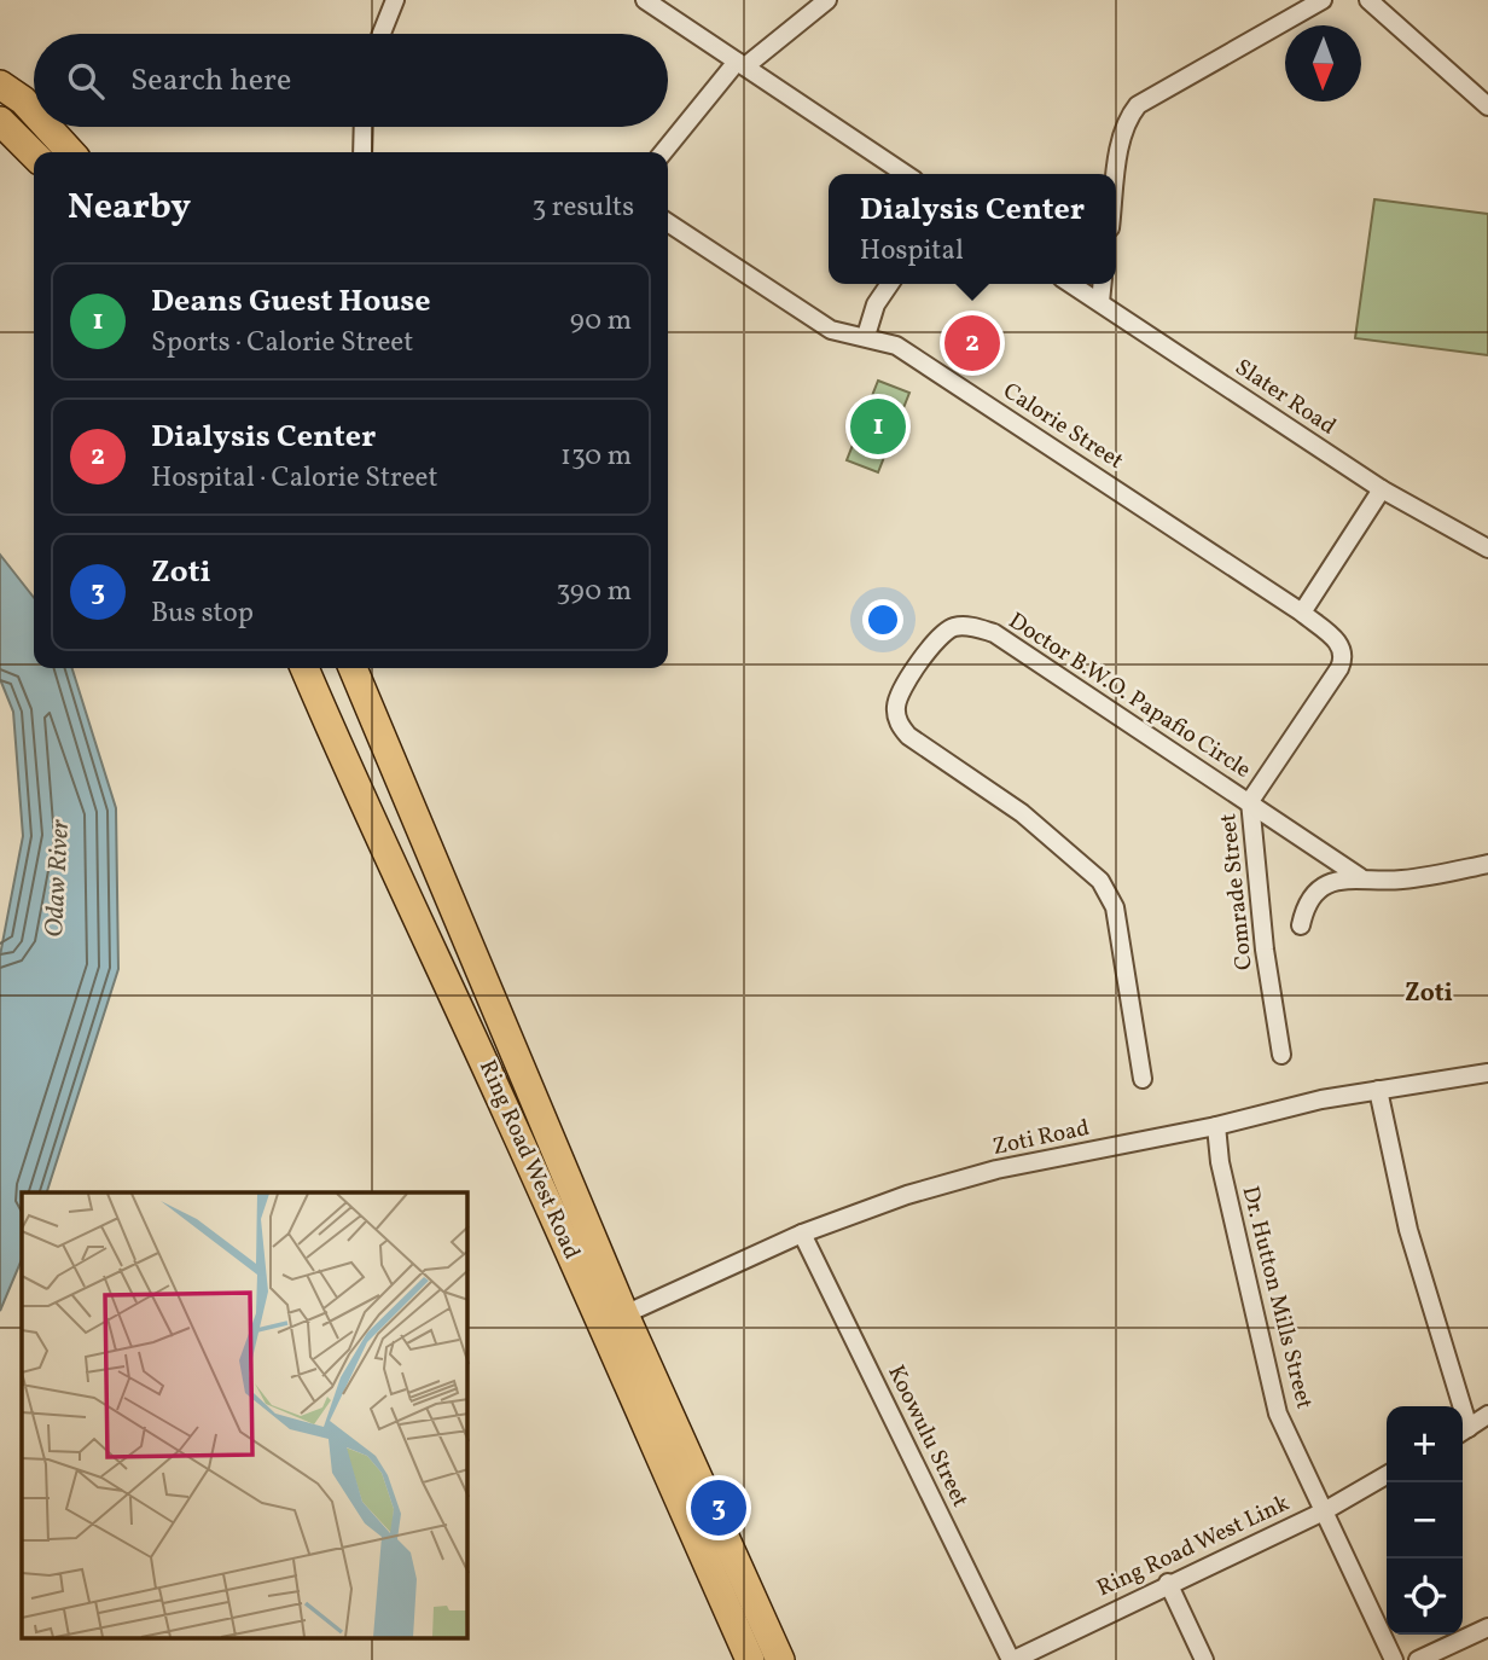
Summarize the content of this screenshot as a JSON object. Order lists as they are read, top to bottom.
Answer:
{
  "streets": {
    "main road": ["Ring Road West Road"],
    "street": [
      "Slater Road",
      "Calorie Street",
      "Doctor B.W.O. Papafio Circle",
      "Comrade Street",
      "Zoti Road",
      "Dr. Hutton Mills Street",
      "Koowulu Street",
      "Ring Road West Link"
    ]
  },
  "crossings": [
    ["Calorie Street", "Comrade Street"],
    ["Doctor B.W.O. Papafio Circle", "Comrade Street"],
    ["Zoti Road", "Ring Road West Road"],
    ["Zoti Road", "Dr. Hutton Mills Street"],
    ["Zoti Road", "Koowulu Street"],
    ["Dr. Hutton Mills Street", "Ring Road West Link"],
    ["Koowulu Street", "Ring Road West Link"]
  ],
  "districts": ["Zoti"],
  "water": ["Odaw River"],
  "north": "bottom",
  "page": {
    "search": "Search here",
    "heading": ["Nearby", "3 results"],
    "popup": ["Dialysis Center", "Hospital"],
    "list": [
      {
        "mark": "1",
        "name": "Deans Guest House",
        "note": "Sports · Calorie Street",
        "value": "90 m"
      },
      {
        "mark": "2",
        "name": "Dialysis Center",
        "note": "Hospital · Calorie Street",
        "value": "130 m"
      },
      {
        "mark": "3",
        "name": "Zoti",
        "note": "Bus stop",
        "value": "390 m"
      }
    ],
    "pins": ["2", "1", "3"],
    "map_buttons": ["+", "−"]
  }
}
